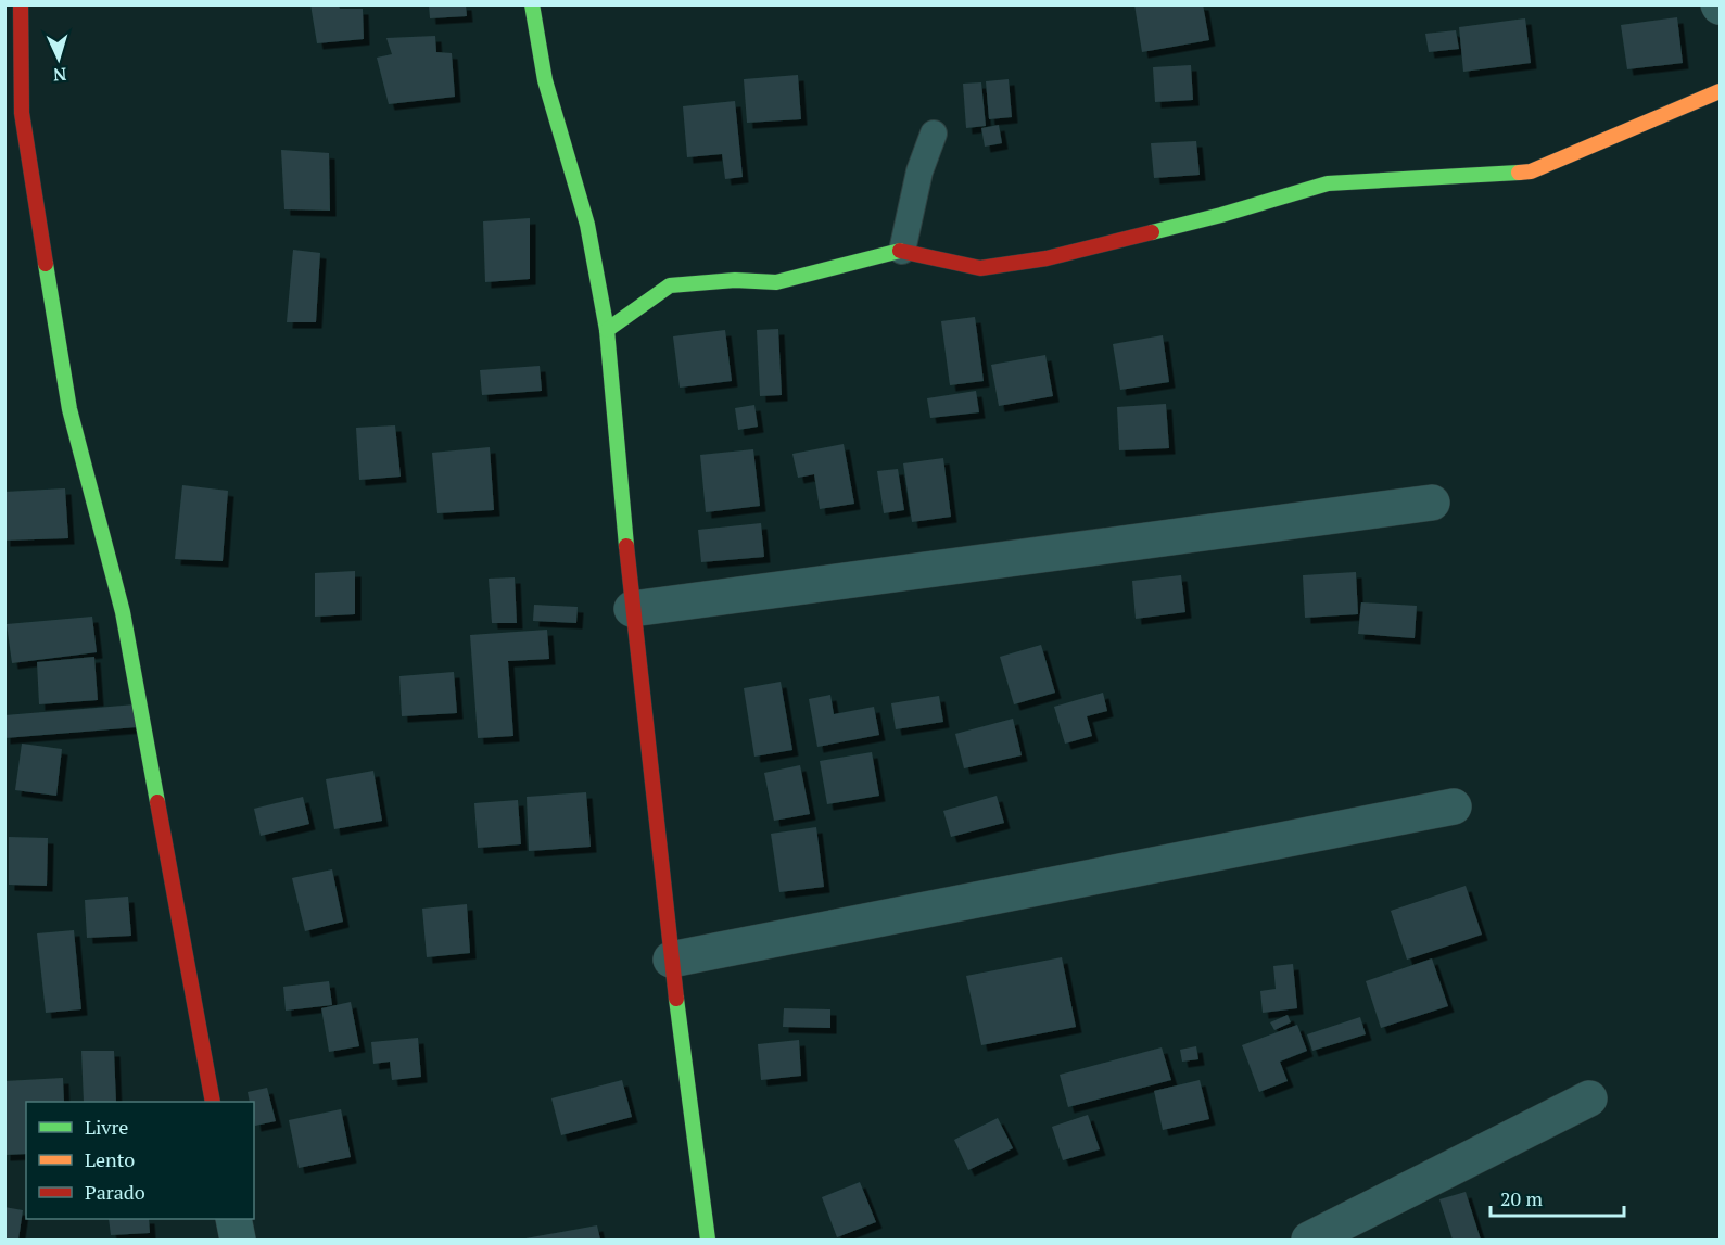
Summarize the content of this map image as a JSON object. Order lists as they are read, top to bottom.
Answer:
{
  "legend": ["Livre", "Lento", "Parado"],
  "scale_bar": "20 m",
  "north": "bottom"
}
